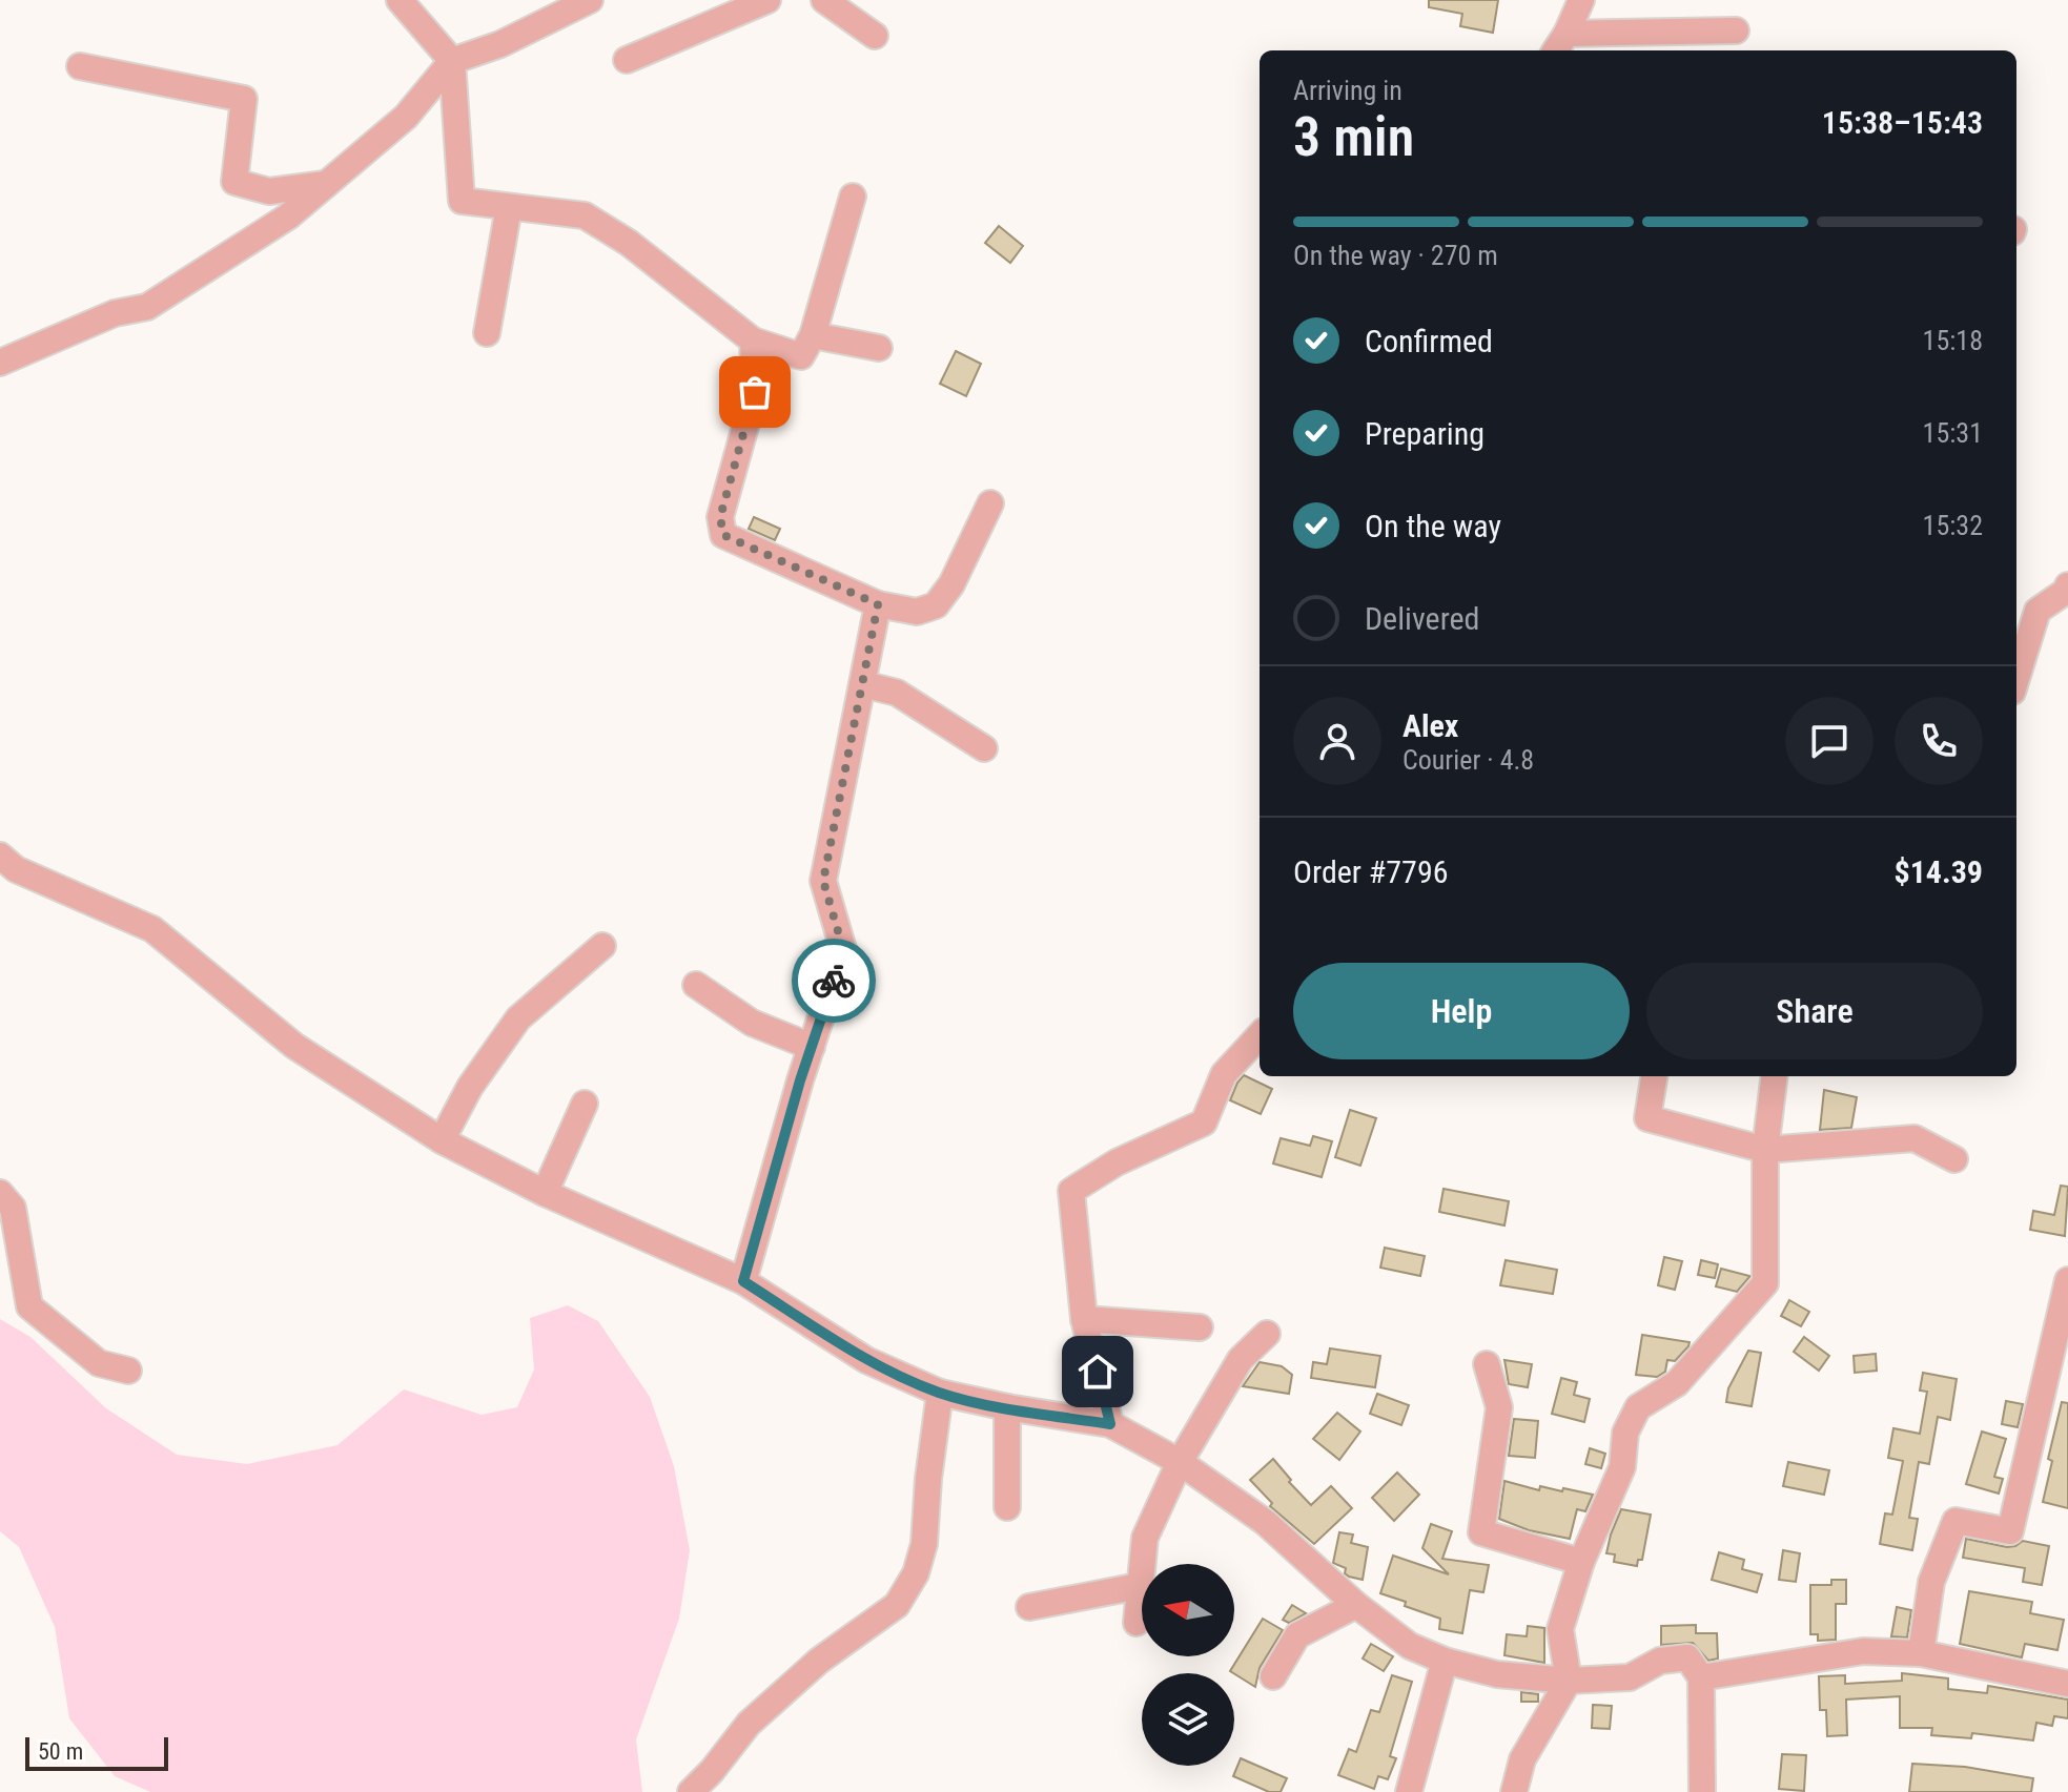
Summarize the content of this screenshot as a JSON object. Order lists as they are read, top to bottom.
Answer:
{
  "scale_bar": "50 m",
  "north": "left",
  "page": {
    "heading": ["3 min", "Arriving in", "15:38–15:43"],
    "panel": [
      "Alex",
      "Courier · 4.8",
      "Order #7796",
      "$14.39"
    ],
    "bar": "On the way · 270 m",
    "list": [
      ["Confirmed", "15:18"],
      ["Preparing", "15:31"],
      ["On the way", "15:32"],
      "Delivered"
    ],
    "buttons": ["Help", "Share"],
    "scale": "50 m"
  }
}
